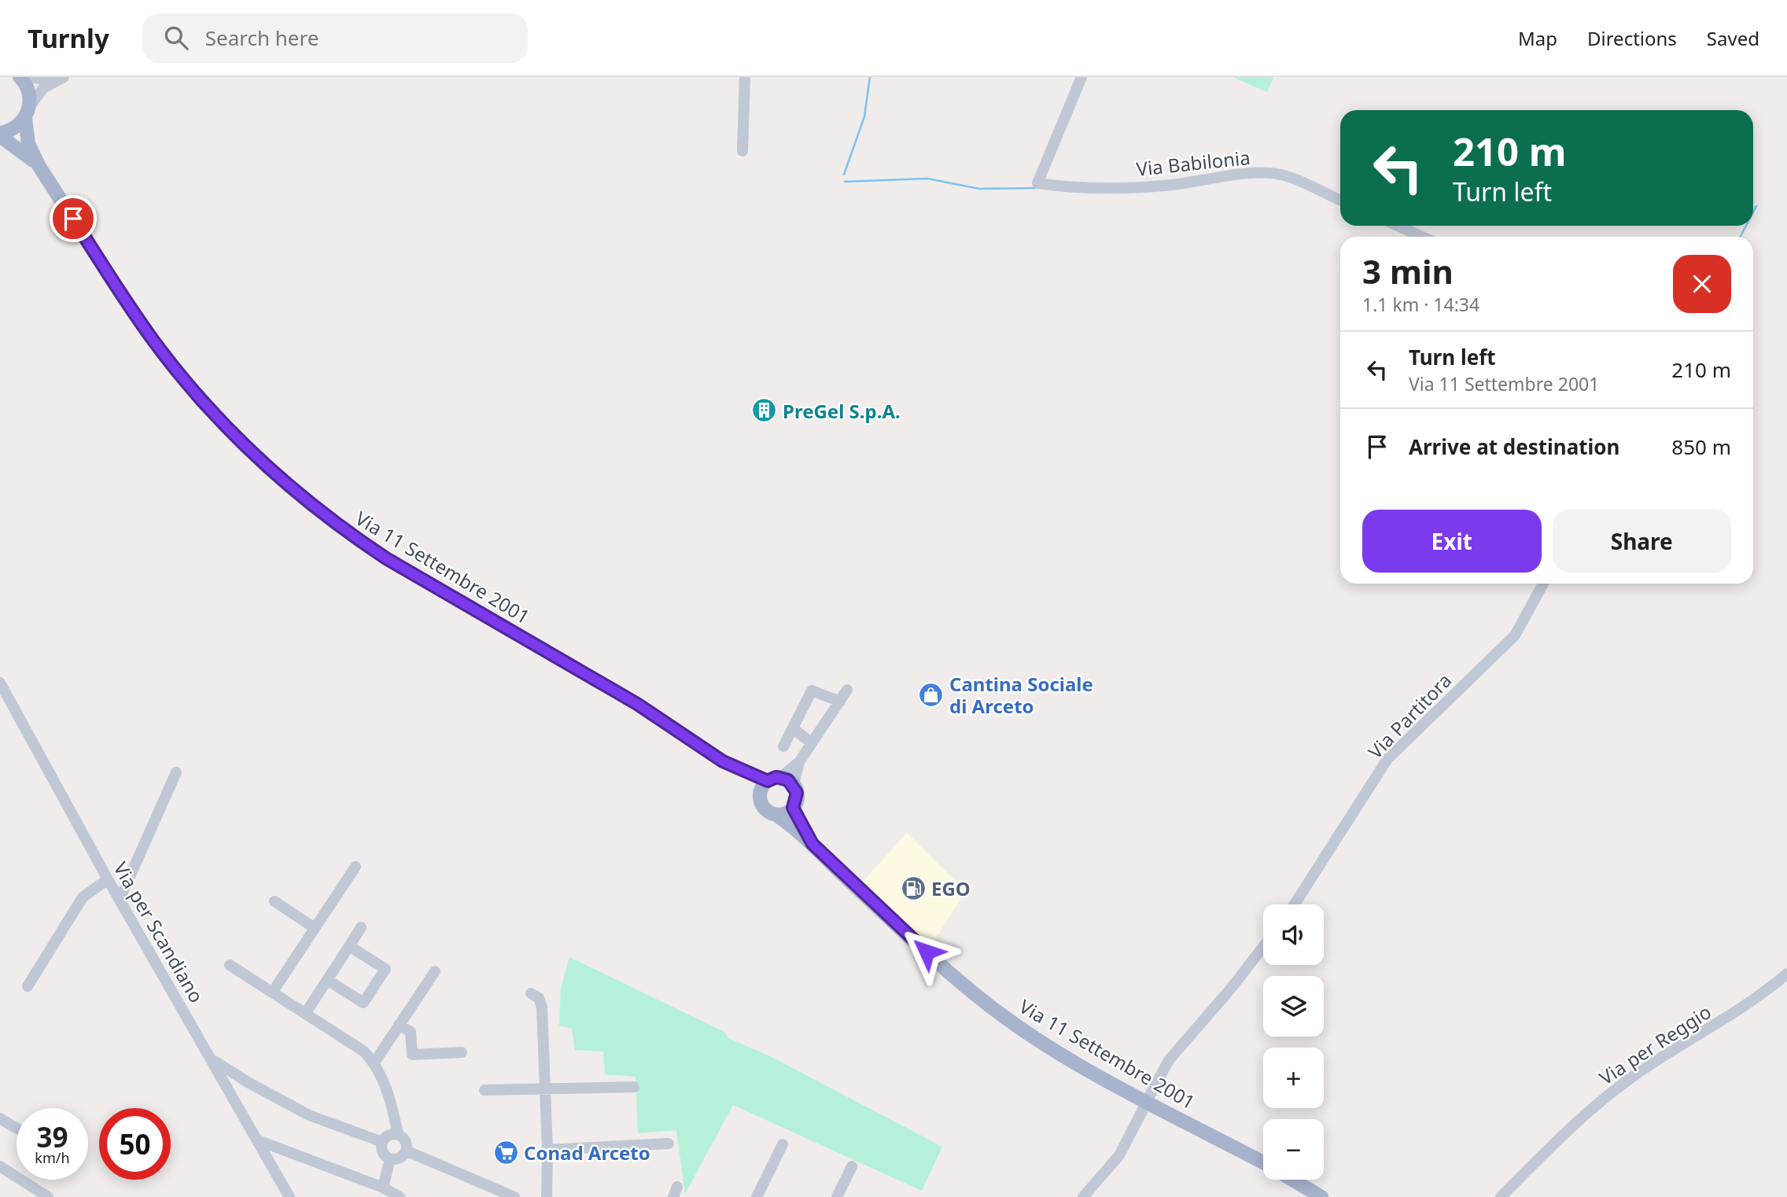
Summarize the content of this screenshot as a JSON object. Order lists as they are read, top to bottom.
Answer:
{
  "streets": {
    "main road": ["Via 11 Settembre 2001"],
    "street": [
      "Via Babilonia",
      "Via Partitora",
      "Via per Scandiano",
      "Via per Reggio"
    ]
  },
  "places": {
    "building": ["PreGel S.p.A."],
    "shop": ["Cantina Sociale di Arceto"],
    "fuel station": ["EGO"],
    "supermarket": ["Conad Arceto"]
  },
  "page": {
    "header": "Turnly",
    "search": "Search here",
    "nav": ["Map", "Directions", "Saved"],
    "turn": ["210 m", "Turn left"],
    "heading": ["3 min", "1.1 km · 14:34"],
    "list": [
      {
        "name": "Turn left",
        "note": "Via 11 Settembre 2001",
        "value": "210 m"
      },
      {
        "name": "Arrive at destination",
        "value": "850 m"
      }
    ],
    "buttons": ["Exit", "Share"],
    "map_buttons": ["+", "−"],
    "speed": "39 km/h",
    "limit": "50"
  }
}
